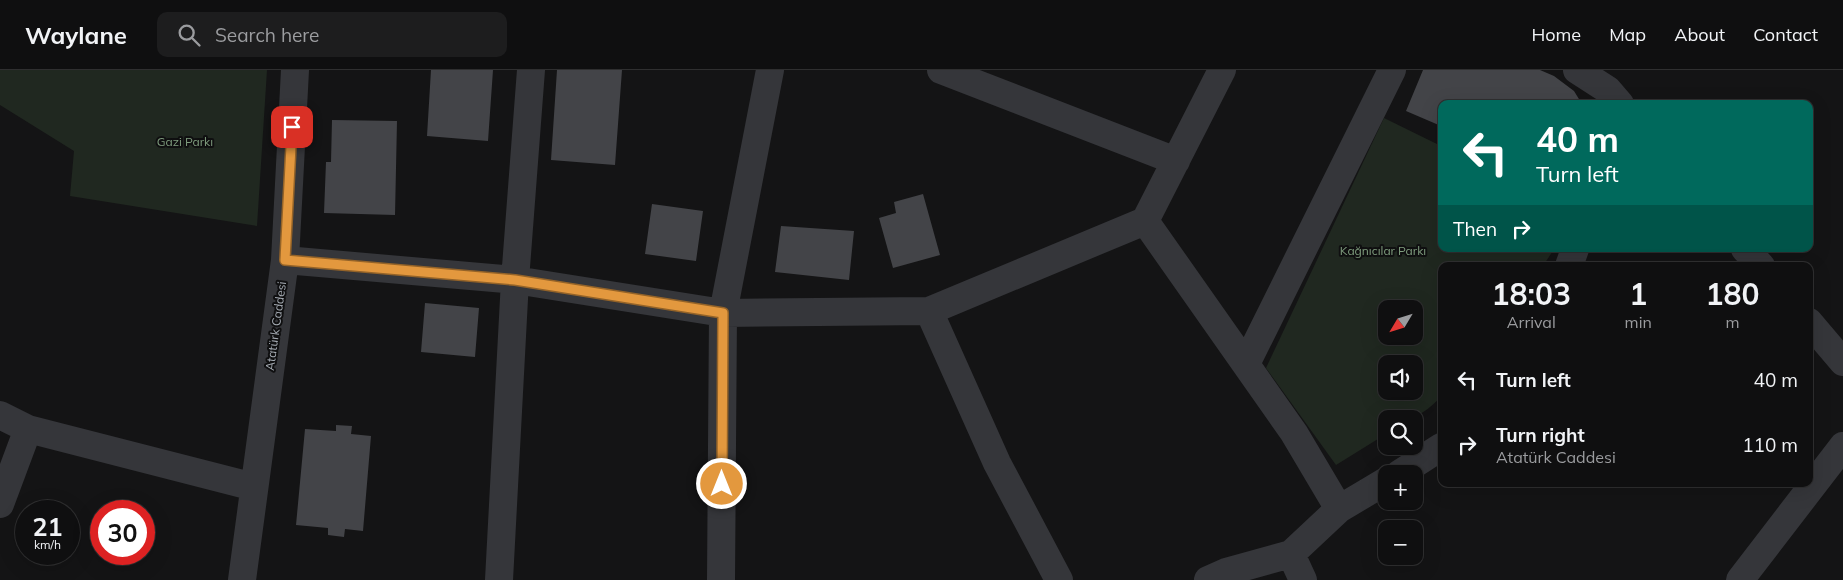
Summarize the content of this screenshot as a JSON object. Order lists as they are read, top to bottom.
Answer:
{
  "streets": {
    "street": ["Atatürk Caddesi"]
  },
  "parks": ["Gazi Parkı", "Kağnıcılar Parkı"],
  "north": "bottom left",
  "page": {
    "header": "Waylane",
    "search": "Search here",
    "nav": [
      "Home",
      "Map",
      "About",
      "Contact"
    ],
    "turn": ["40 m", "Turn left"],
    "then": "Then",
    "eta": [
      "18:03",
      "Arrival",
      "1",
      "min",
      "180",
      "m"
    ],
    "map_buttons": ["+", "−"],
    "list": [
      {
        "name": "Turn left",
        "value": "40 m"
      },
      {
        "name": "Turn right",
        "note": "Atatürk Caddesi",
        "value": "110 m"
      }
    ],
    "speed": "21 km/h",
    "limit": "30"
  }
}
